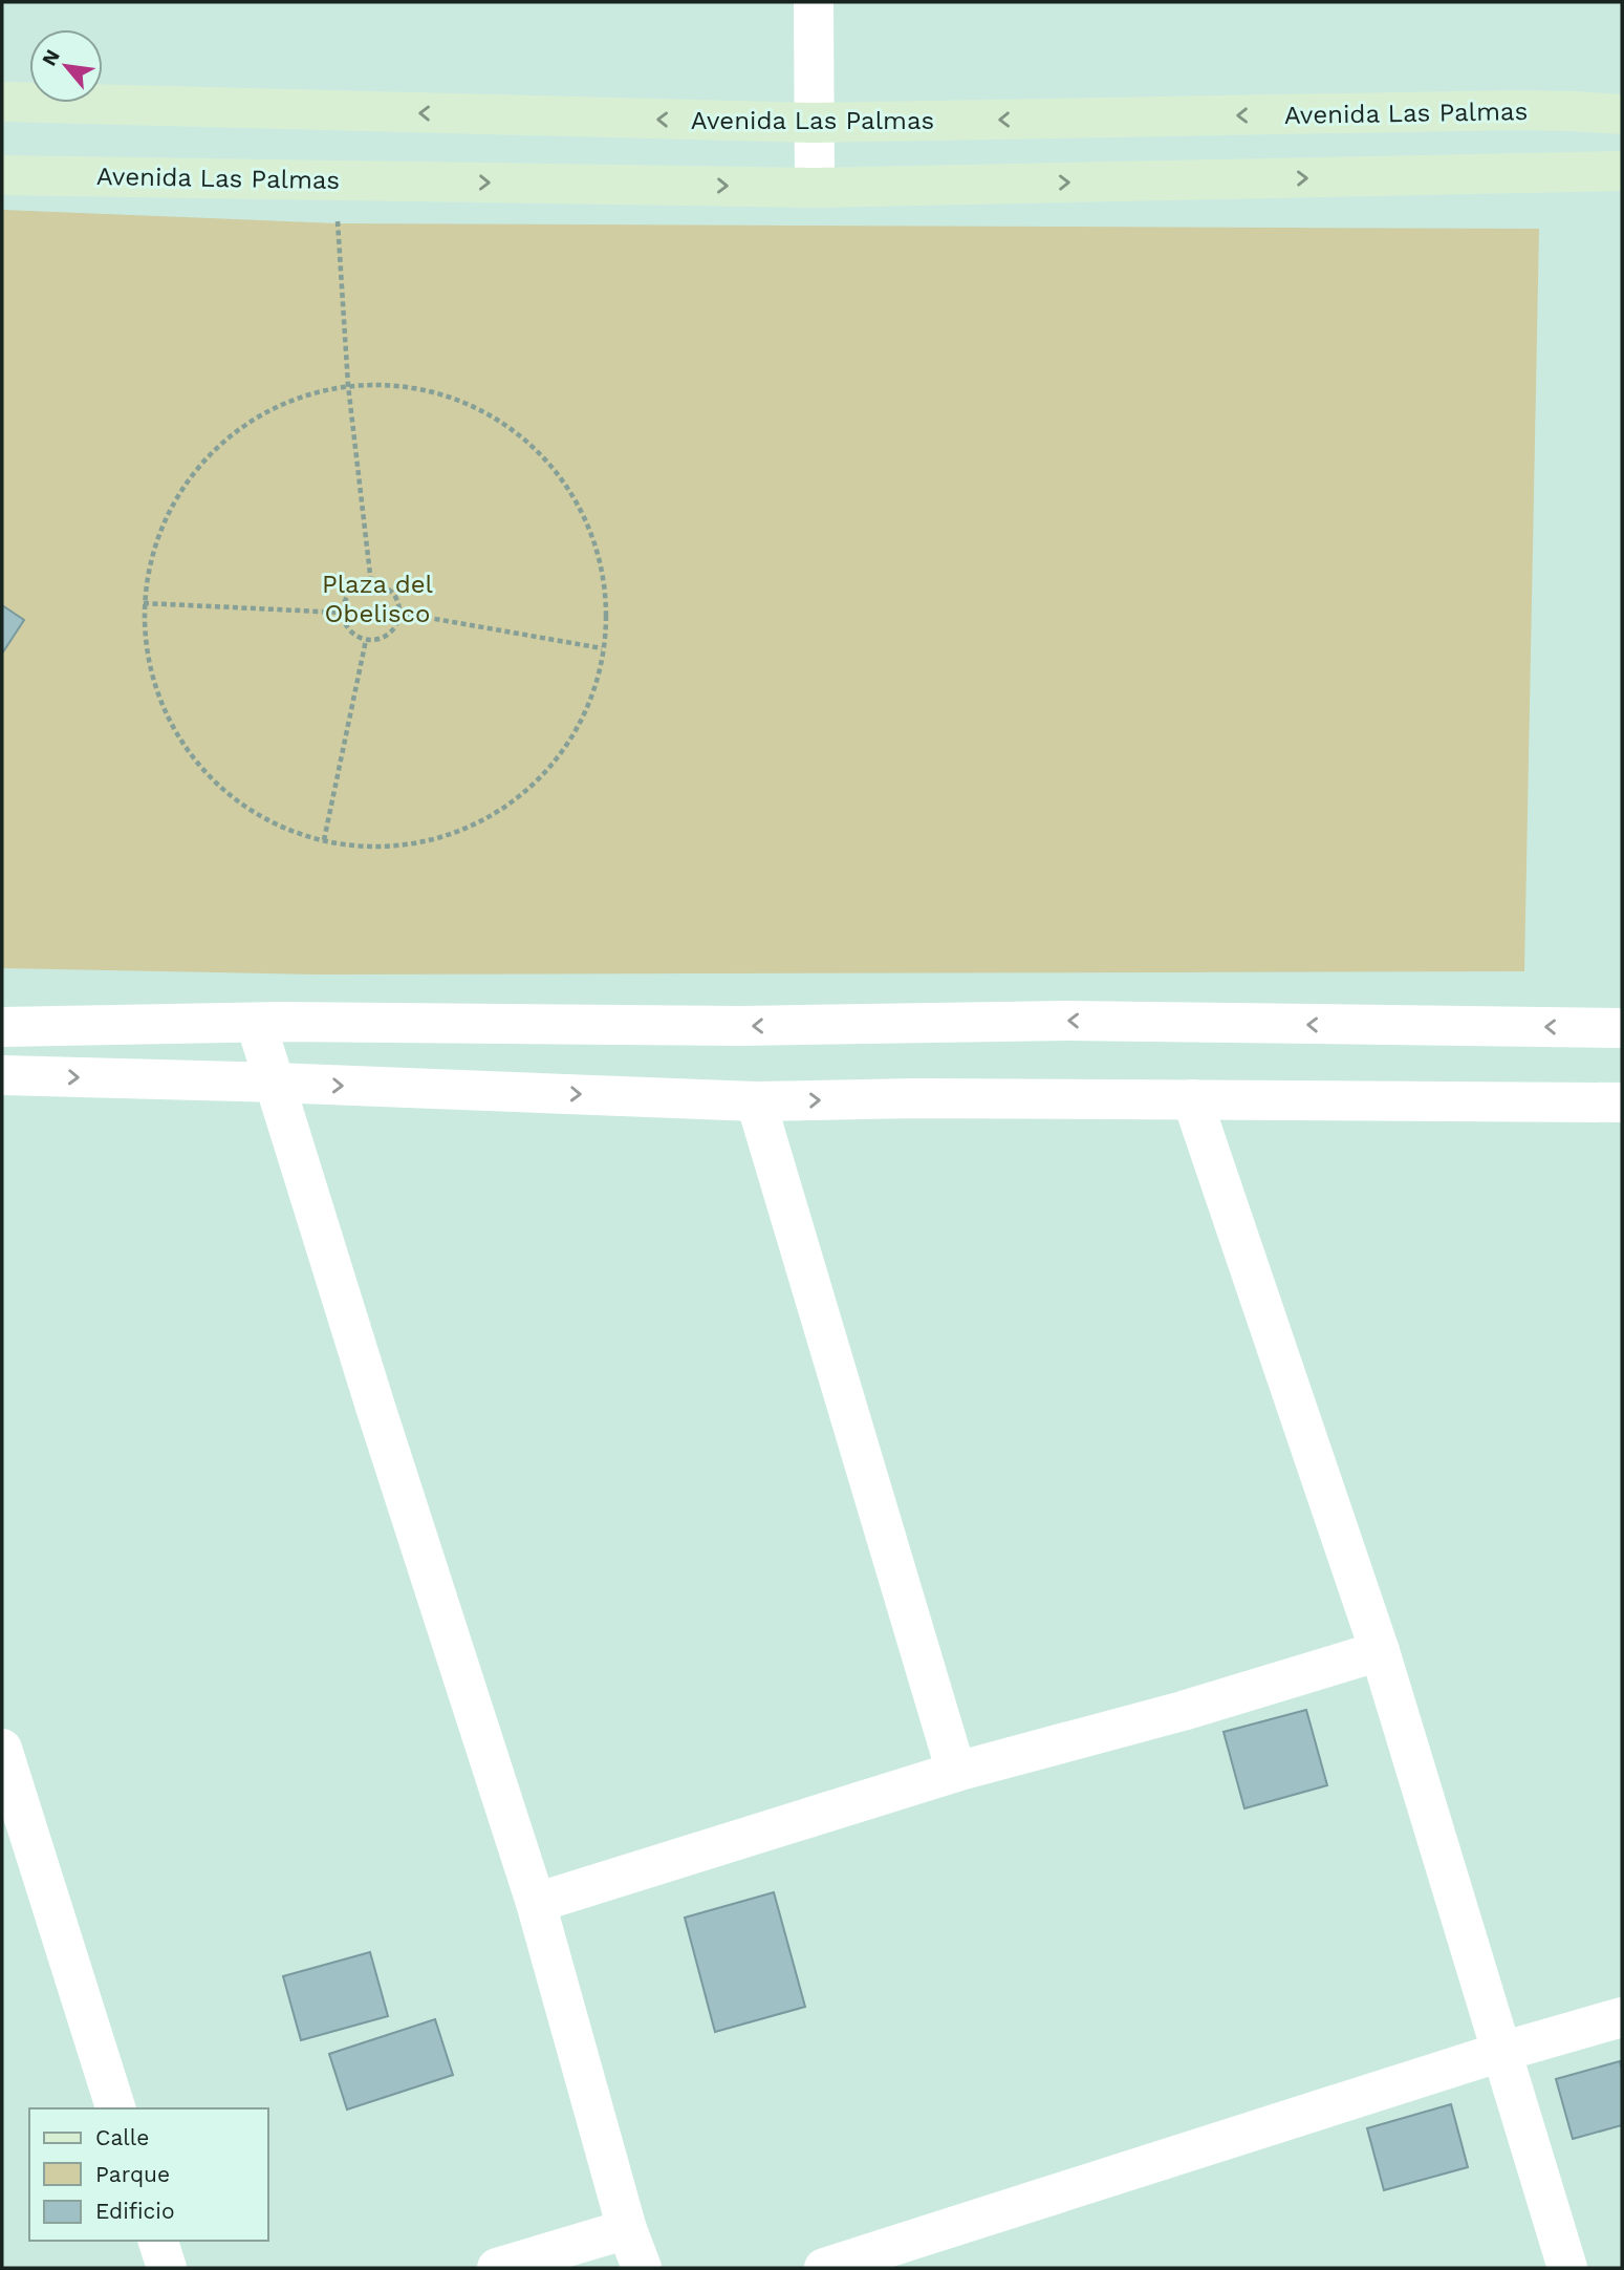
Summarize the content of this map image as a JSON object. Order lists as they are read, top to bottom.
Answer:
{
  "streets": {
    "main road": ["Avenida Las Palmas"]
  },
  "parks": ["Plaza del Obelisco"],
  "legend": ["Calle", "Parque", "Edificio"],
  "north": "top left"
}
